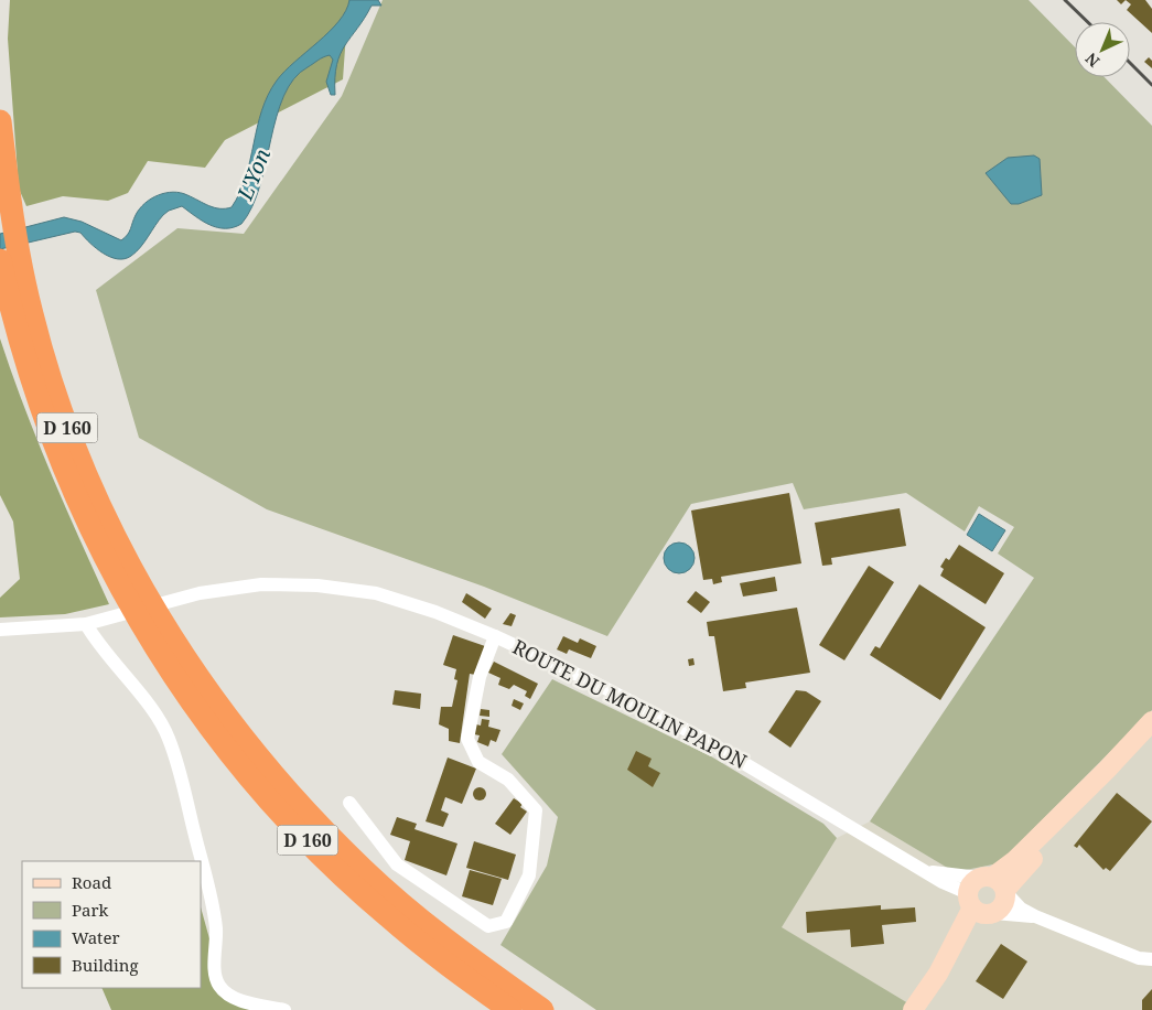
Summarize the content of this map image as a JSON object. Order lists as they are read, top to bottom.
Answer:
{
  "streets": {
    "highway": ["D 160"],
    "street": ["ROUTE DU MOULIN PAPON"]
  },
  "water": ["L'Yon"],
  "legend": [
    "Road",
    "Park",
    "Water",
    "Building"
  ],
  "north": "bottom left"
}
